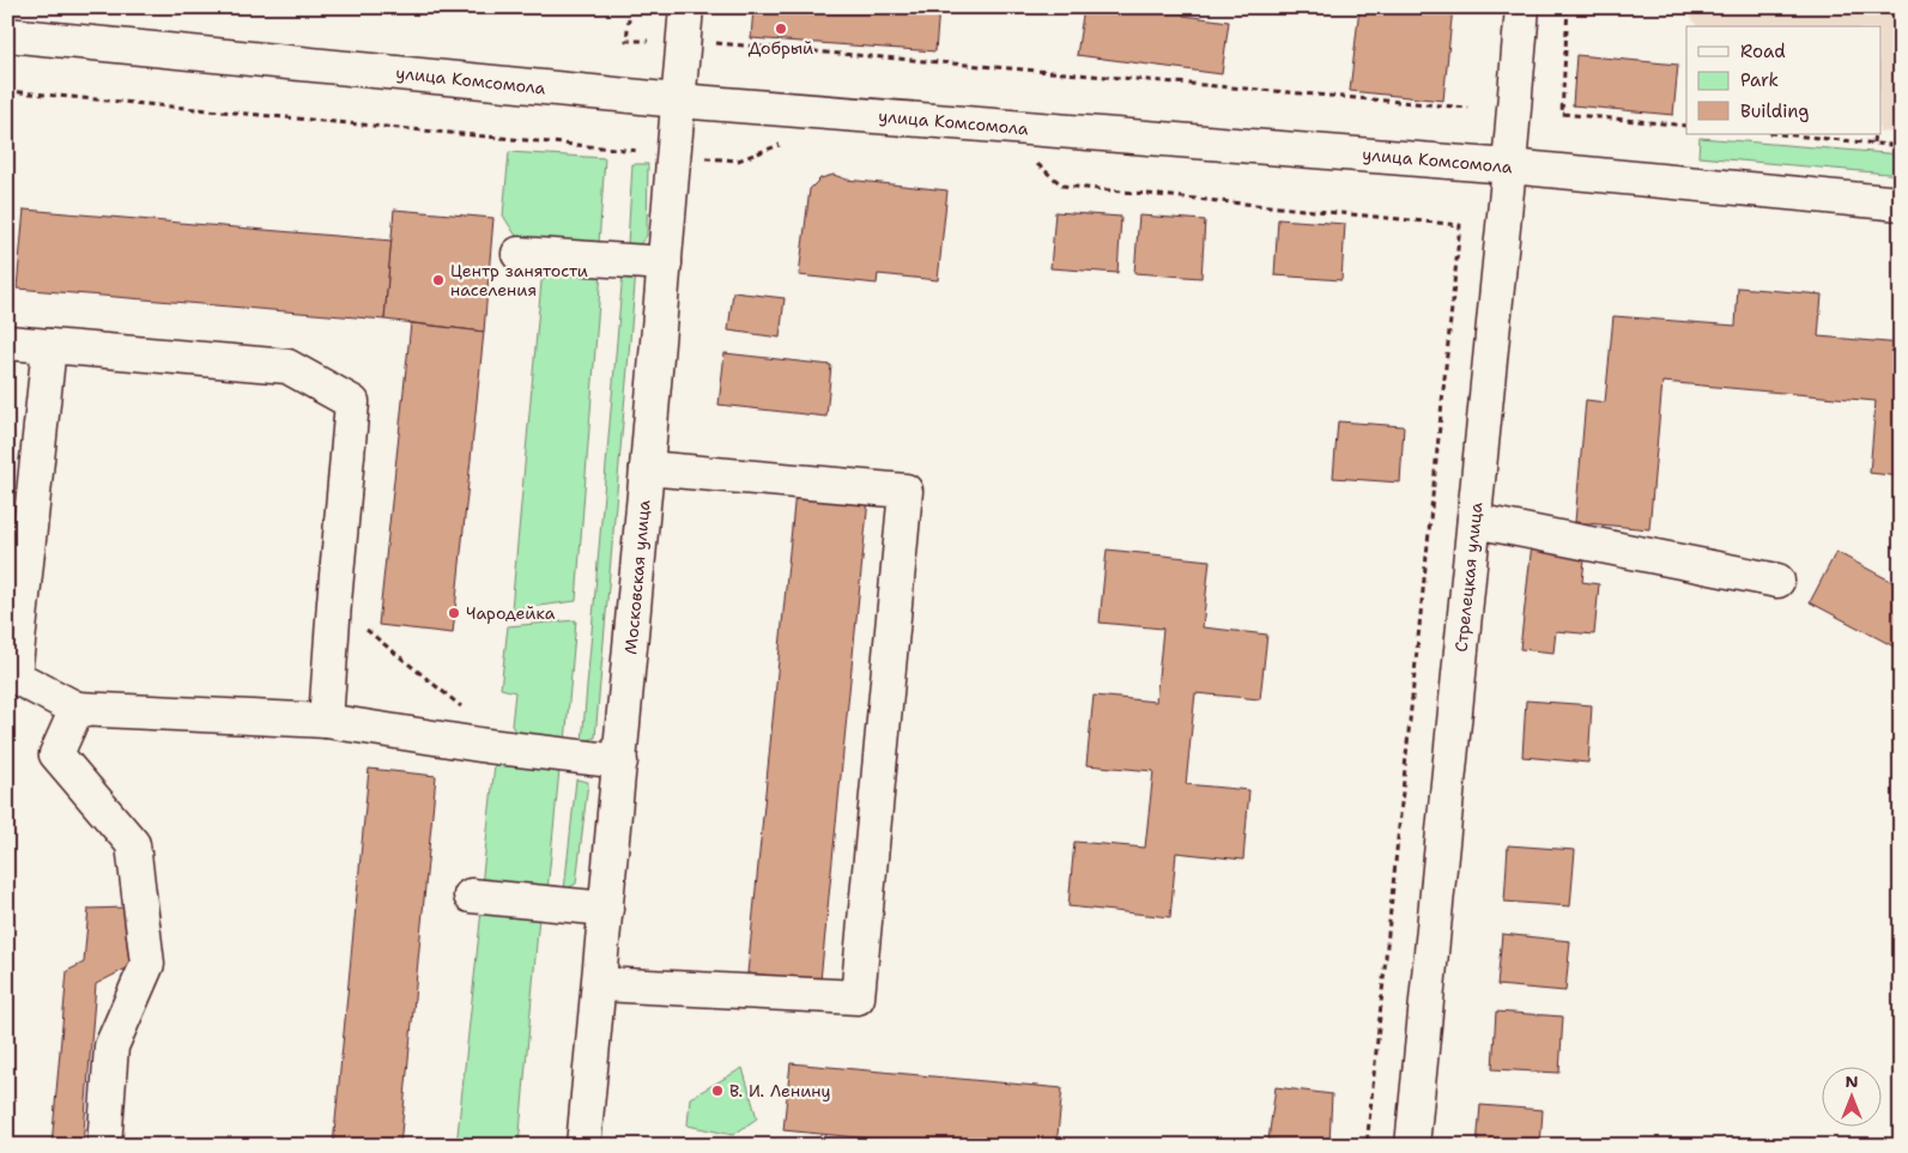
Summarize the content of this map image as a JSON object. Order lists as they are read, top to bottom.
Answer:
{
  "streets": {
    "street": ["улица Комсомола", "Московская улица", "Стрелецкая улица"]
  },
  "crossings": [
    ["улица Комсомола", "Московская улица"],
    ["улица Комсомола", "Стрелецкая улица"]
  ],
  "places": [
    "Добрый",
    "Центр занятости населения",
    "Чародейка",
    "В. И. Ленину"
  ],
  "legend": ["Road", "Park", "Building"],
  "north": "top"
}
